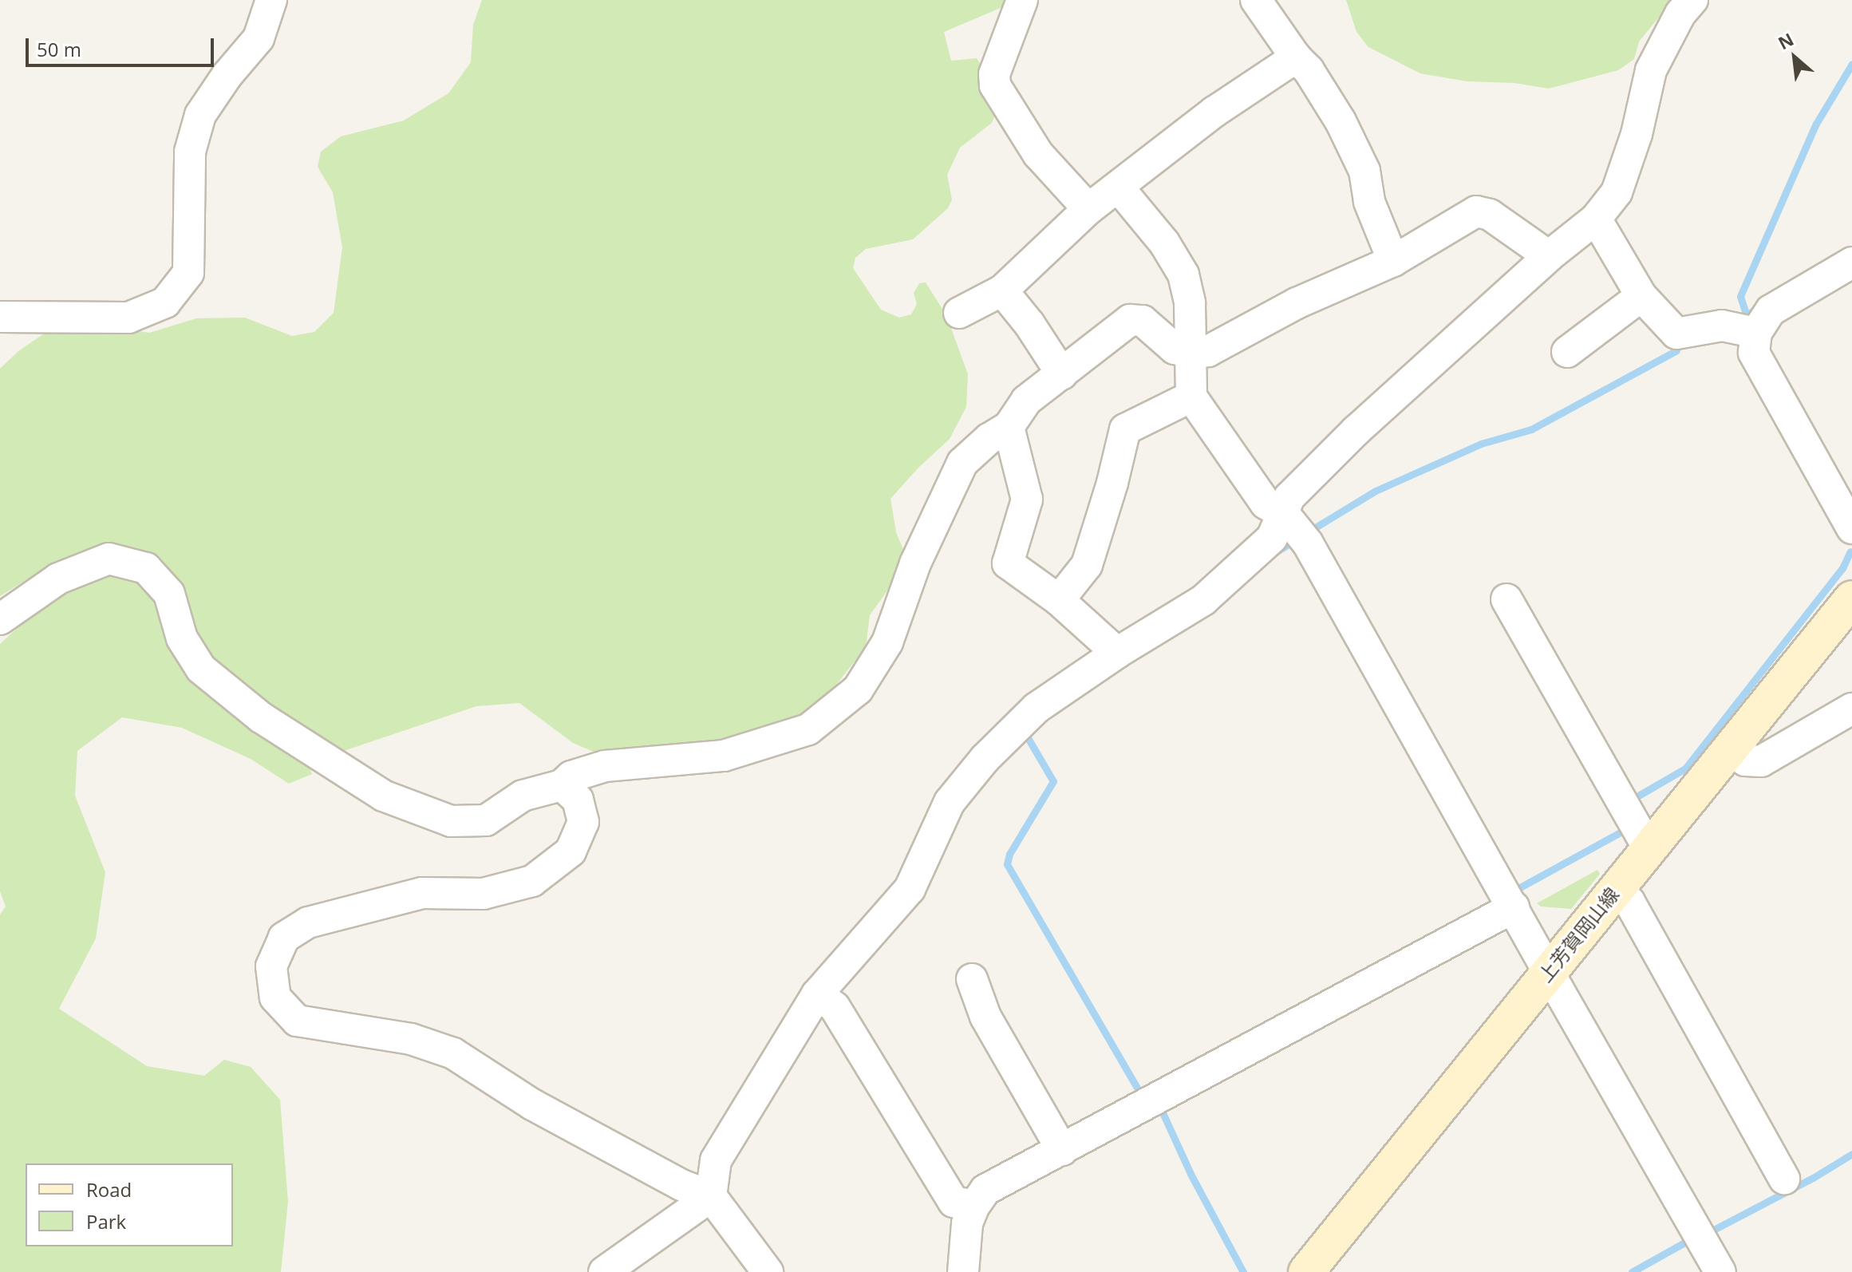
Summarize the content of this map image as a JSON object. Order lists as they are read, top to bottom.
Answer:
{
  "streets": {
    "main road": ["上芳賀岡山線"]
  },
  "legend": ["Road", "Park"],
  "scale_bar": "50 m",
  "north": "top left"
}
